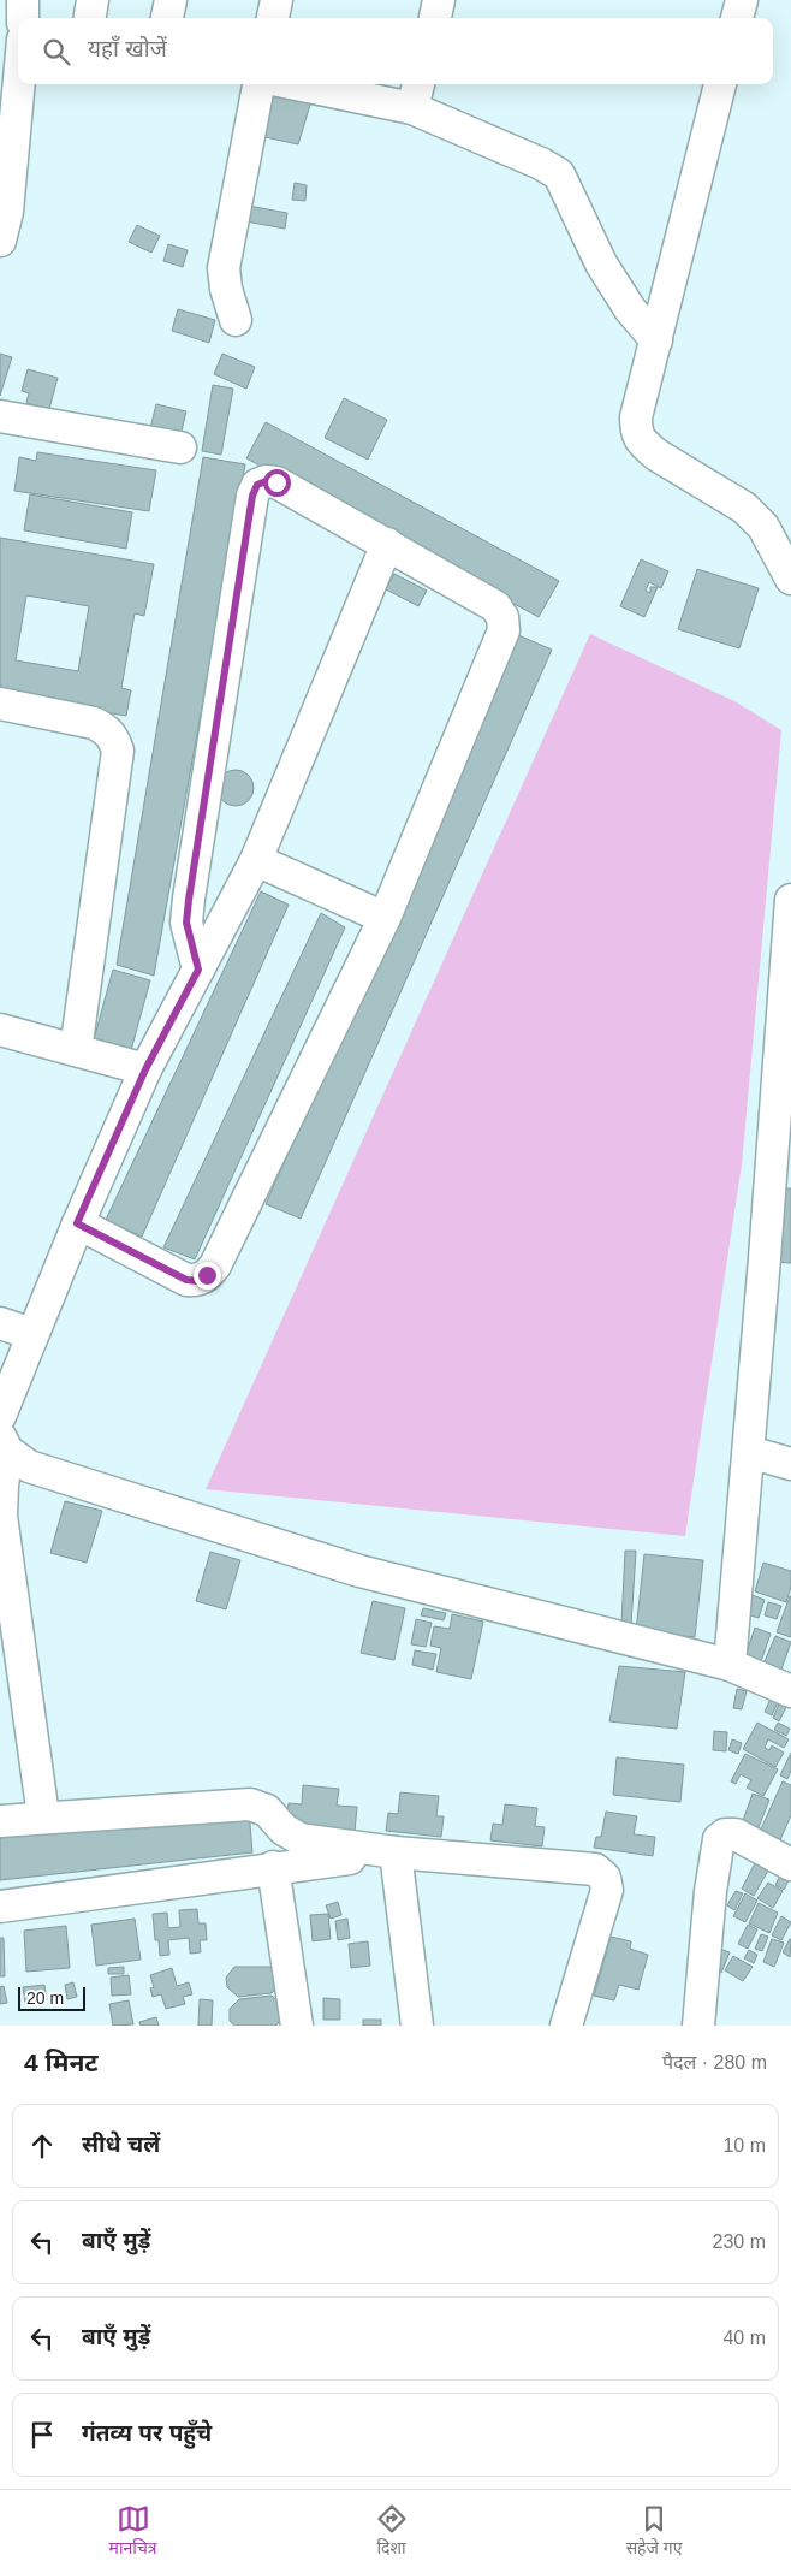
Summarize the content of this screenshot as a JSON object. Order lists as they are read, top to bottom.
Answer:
{
  "scale_bar": "20 m",
  "page": {
    "search": "यहाँ खोजें",
    "scale": "20 m",
    "heading": ["4 मिनट", "पैदल · 280 m"],
    "list": [
      ["सीधे चलें", "10 m"],
      ["बाएँ मुड़ें", "230 m"],
      ["बाएँ मुड़ें", "40 m"],
      "गंतव्य पर पहुँचे"
    ],
    "nav": ["मानचित्र", "दिशा", "सहेजे गए"]
  }
}
